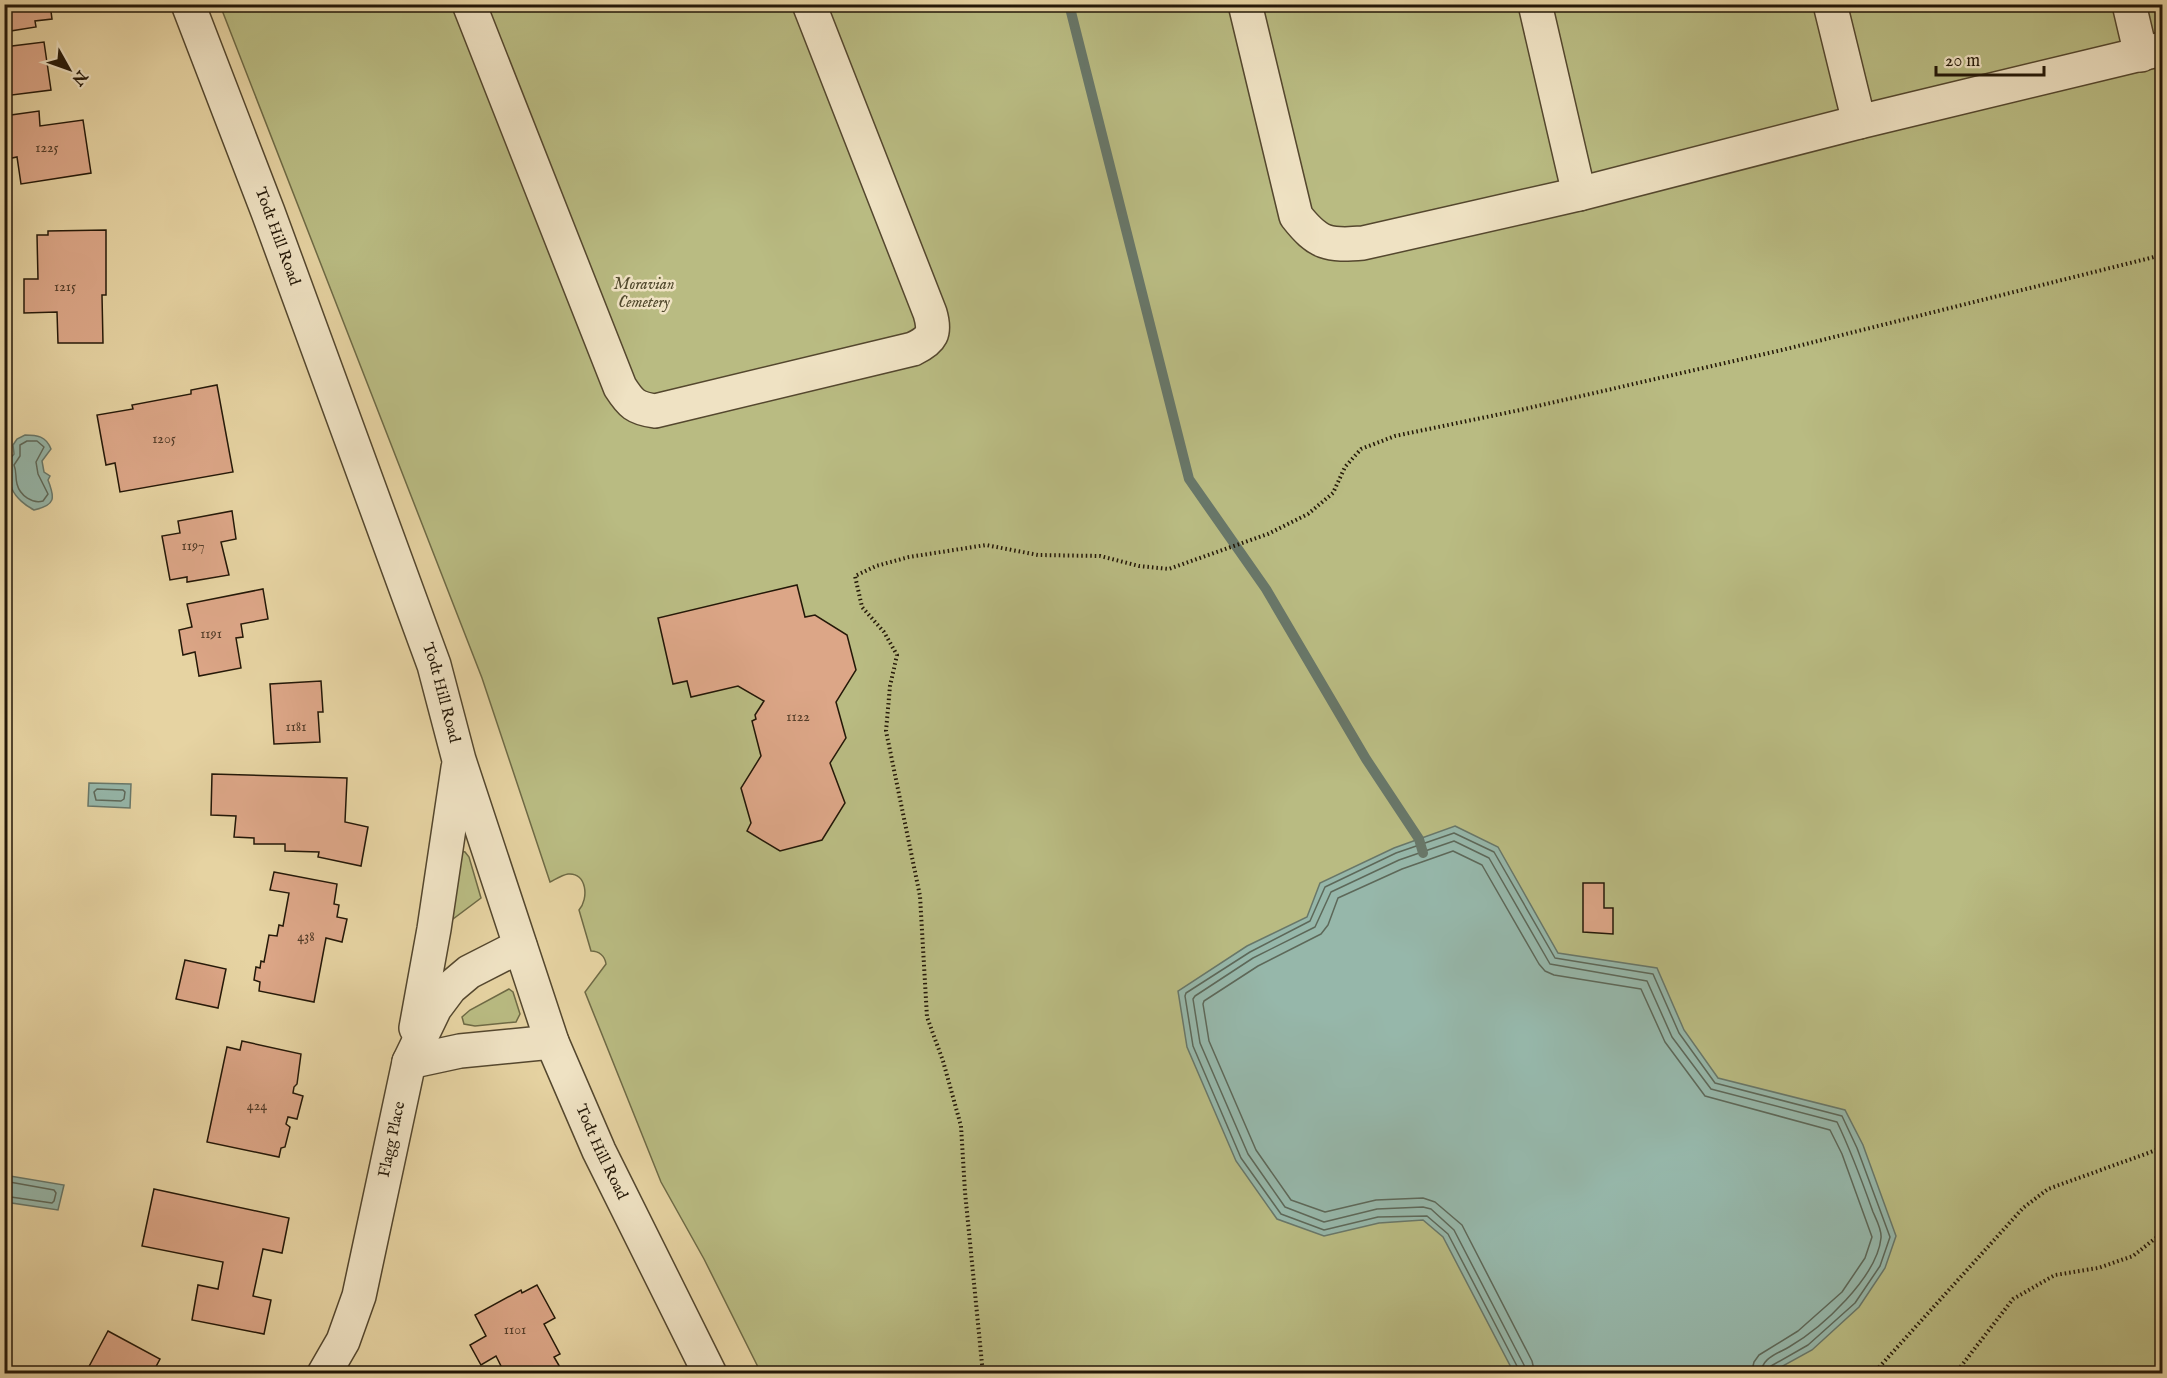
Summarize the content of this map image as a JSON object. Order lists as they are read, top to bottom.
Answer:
{
  "streets": {
    "street": ["Todt Hill Road", "Flagg Place"]
  },
  "crossings": [
    ["Todt Hill Road", "Flagg Place"]
  ],
  "parks": ["Moravian Cemetery"],
  "house_numbers": [
    "1225",
    "1215",
    "1205",
    "1197",
    "1191",
    "1122",
    "1181",
    "438",
    "424",
    "1101"
  ],
  "scale_bar": "20 m",
  "north": "bottom right"
}
